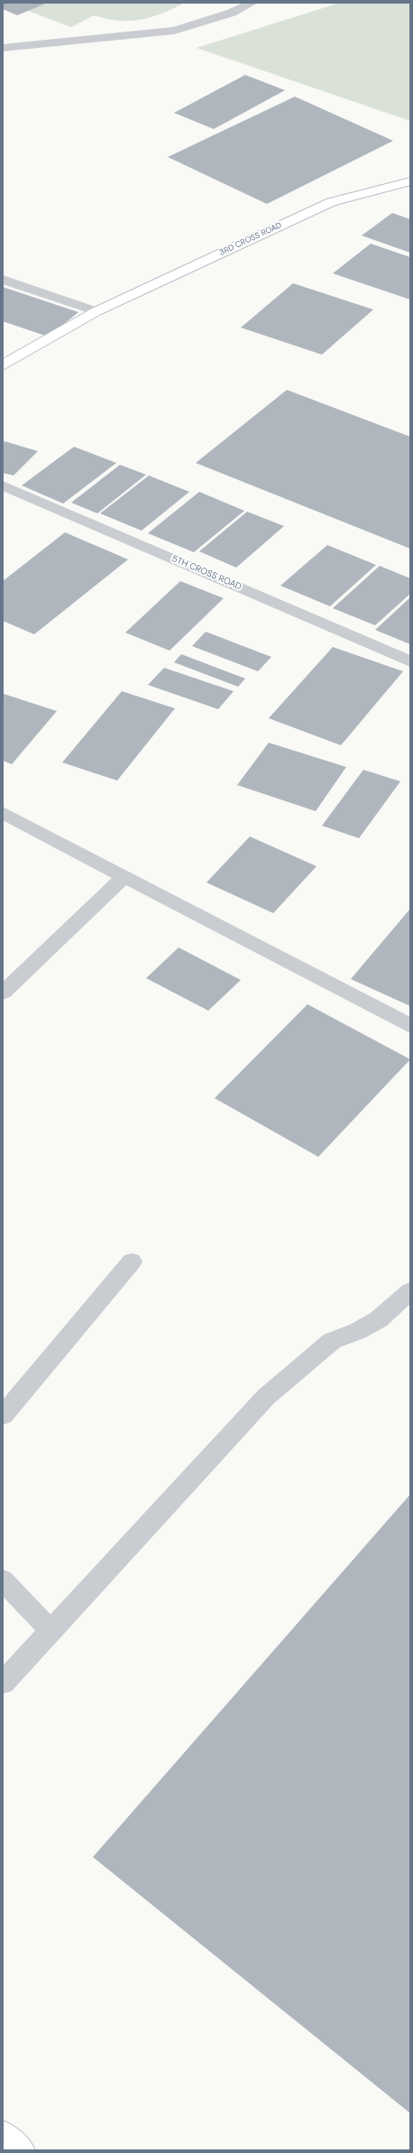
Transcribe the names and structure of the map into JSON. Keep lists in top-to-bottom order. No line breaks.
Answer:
{"streets":{"main road":["3RD CROSS ROAD"],"street":["5TH CROSS ROAD"]}}
